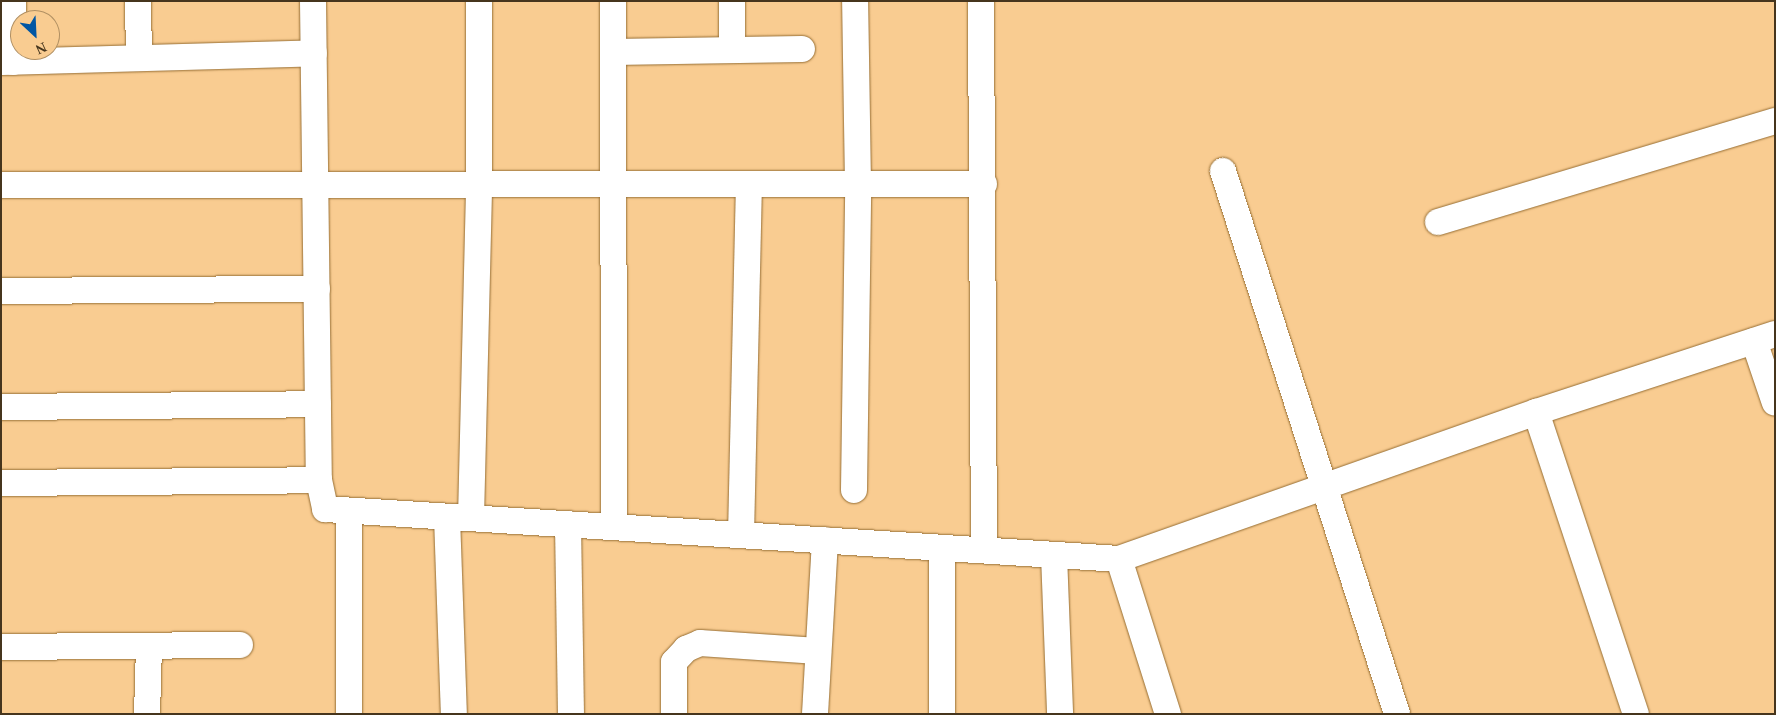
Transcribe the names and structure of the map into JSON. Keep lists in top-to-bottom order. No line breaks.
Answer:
{"north":"bottom right"}
